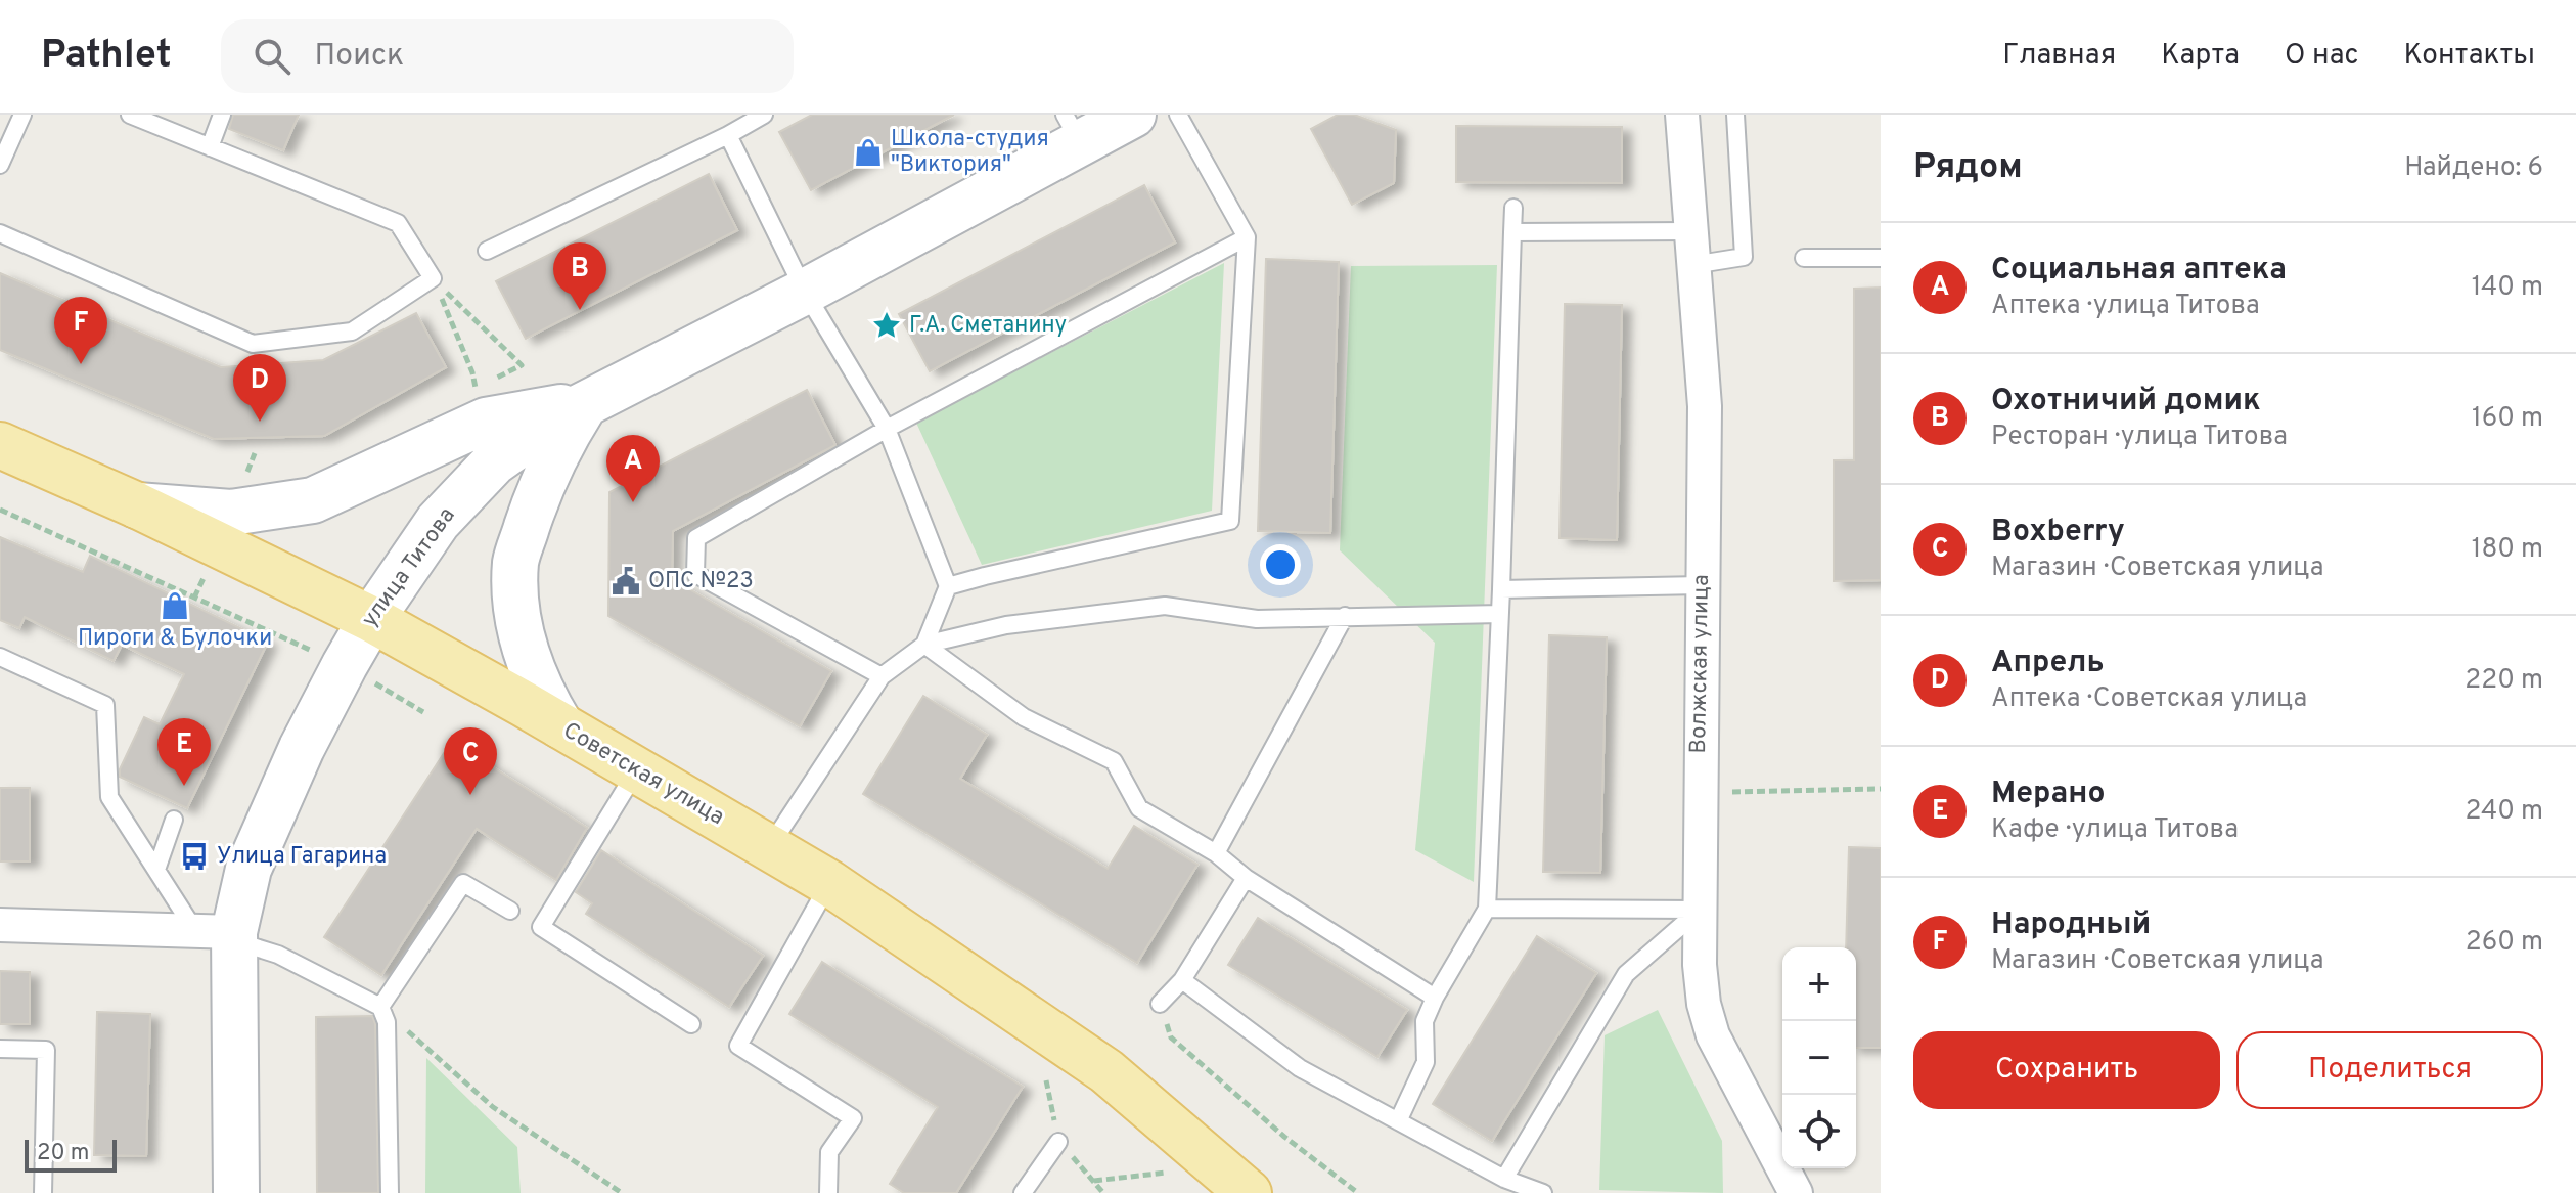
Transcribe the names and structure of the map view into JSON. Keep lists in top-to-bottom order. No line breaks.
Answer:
{"streets":{"main road":["улица Титова","Советская улица"],"street":["Волжская улица"]},"crossings":[["улица Титова","Советская улица"]],"places":{"shop":["Школа-студия \"Виктория\"","Пироги & Булочки"],"place":["Г.А. Сметанину"],"public building":["ОПС №23"],"bus stop":["Улица Гагарина"]},"scale_bar":"20 m","page":{"header":"Pathlet","search":"Поиск","nav":["Главная","Карта","О нас","Контакты"],"heading":["Рядом","Найдено: 6"],"list":[{"mark":"A","name":"Социальная аптека","note":"Аптека · улица Титова","value":"140 m"},{"mark":"B","name":"Охотничий домик","note":"Ресторан · улица Титова","value":"160 m"},{"mark":"C","name":"Boxberry","note":"Магазин · Советская улица","value":"180 m"},{"mark":"D","name":"Апрель","note":"Аптека · Советская улица","value":"220 m"},{"mark":"E","name":"Мерано","note":"Кафе · улица Титова","value":"240 m"},{"mark":"F","name":"Народный","note":"Магазин · Советская улица","value":"260 m"}],"pins":["B","F","D","A","E","C"],"map_buttons":["+","−"],"buttons":["Сохранить","Поделиться"],"scale":"20 m"}}
